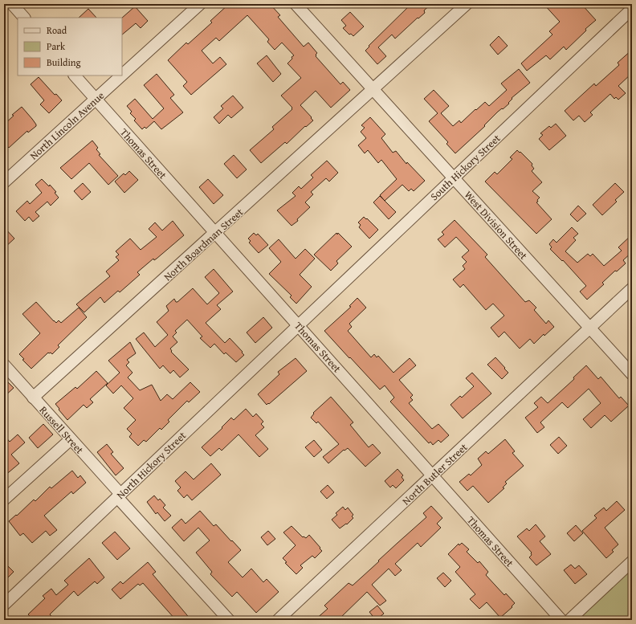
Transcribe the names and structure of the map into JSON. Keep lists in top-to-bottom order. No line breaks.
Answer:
{"streets":{"street":["North Lincoln Avenue","Thomas Street","South Hickory Street","West Division Street","North Boardman Street","Russell Street","North Hickory Street","North Butler Street"]},"crossings":[["North Lincoln Avenue","Thomas Street"],["Thomas Street","South Hickory Street"],["Thomas Street","North Boardman Street"],["Thomas Street","North Hickory Street"],["Thomas Street","North Butler Street"],["South Hickory Street","West Division Street"],["South Hickory Street","North Hickory Street"],["West Division Street","North Boardman Street"],["West Division Street","North Butler Street"],["North Boardman Street","Russell Street"],["Russell Street","North Hickory Street"]],"legend":["Road","Park","Building"]}
